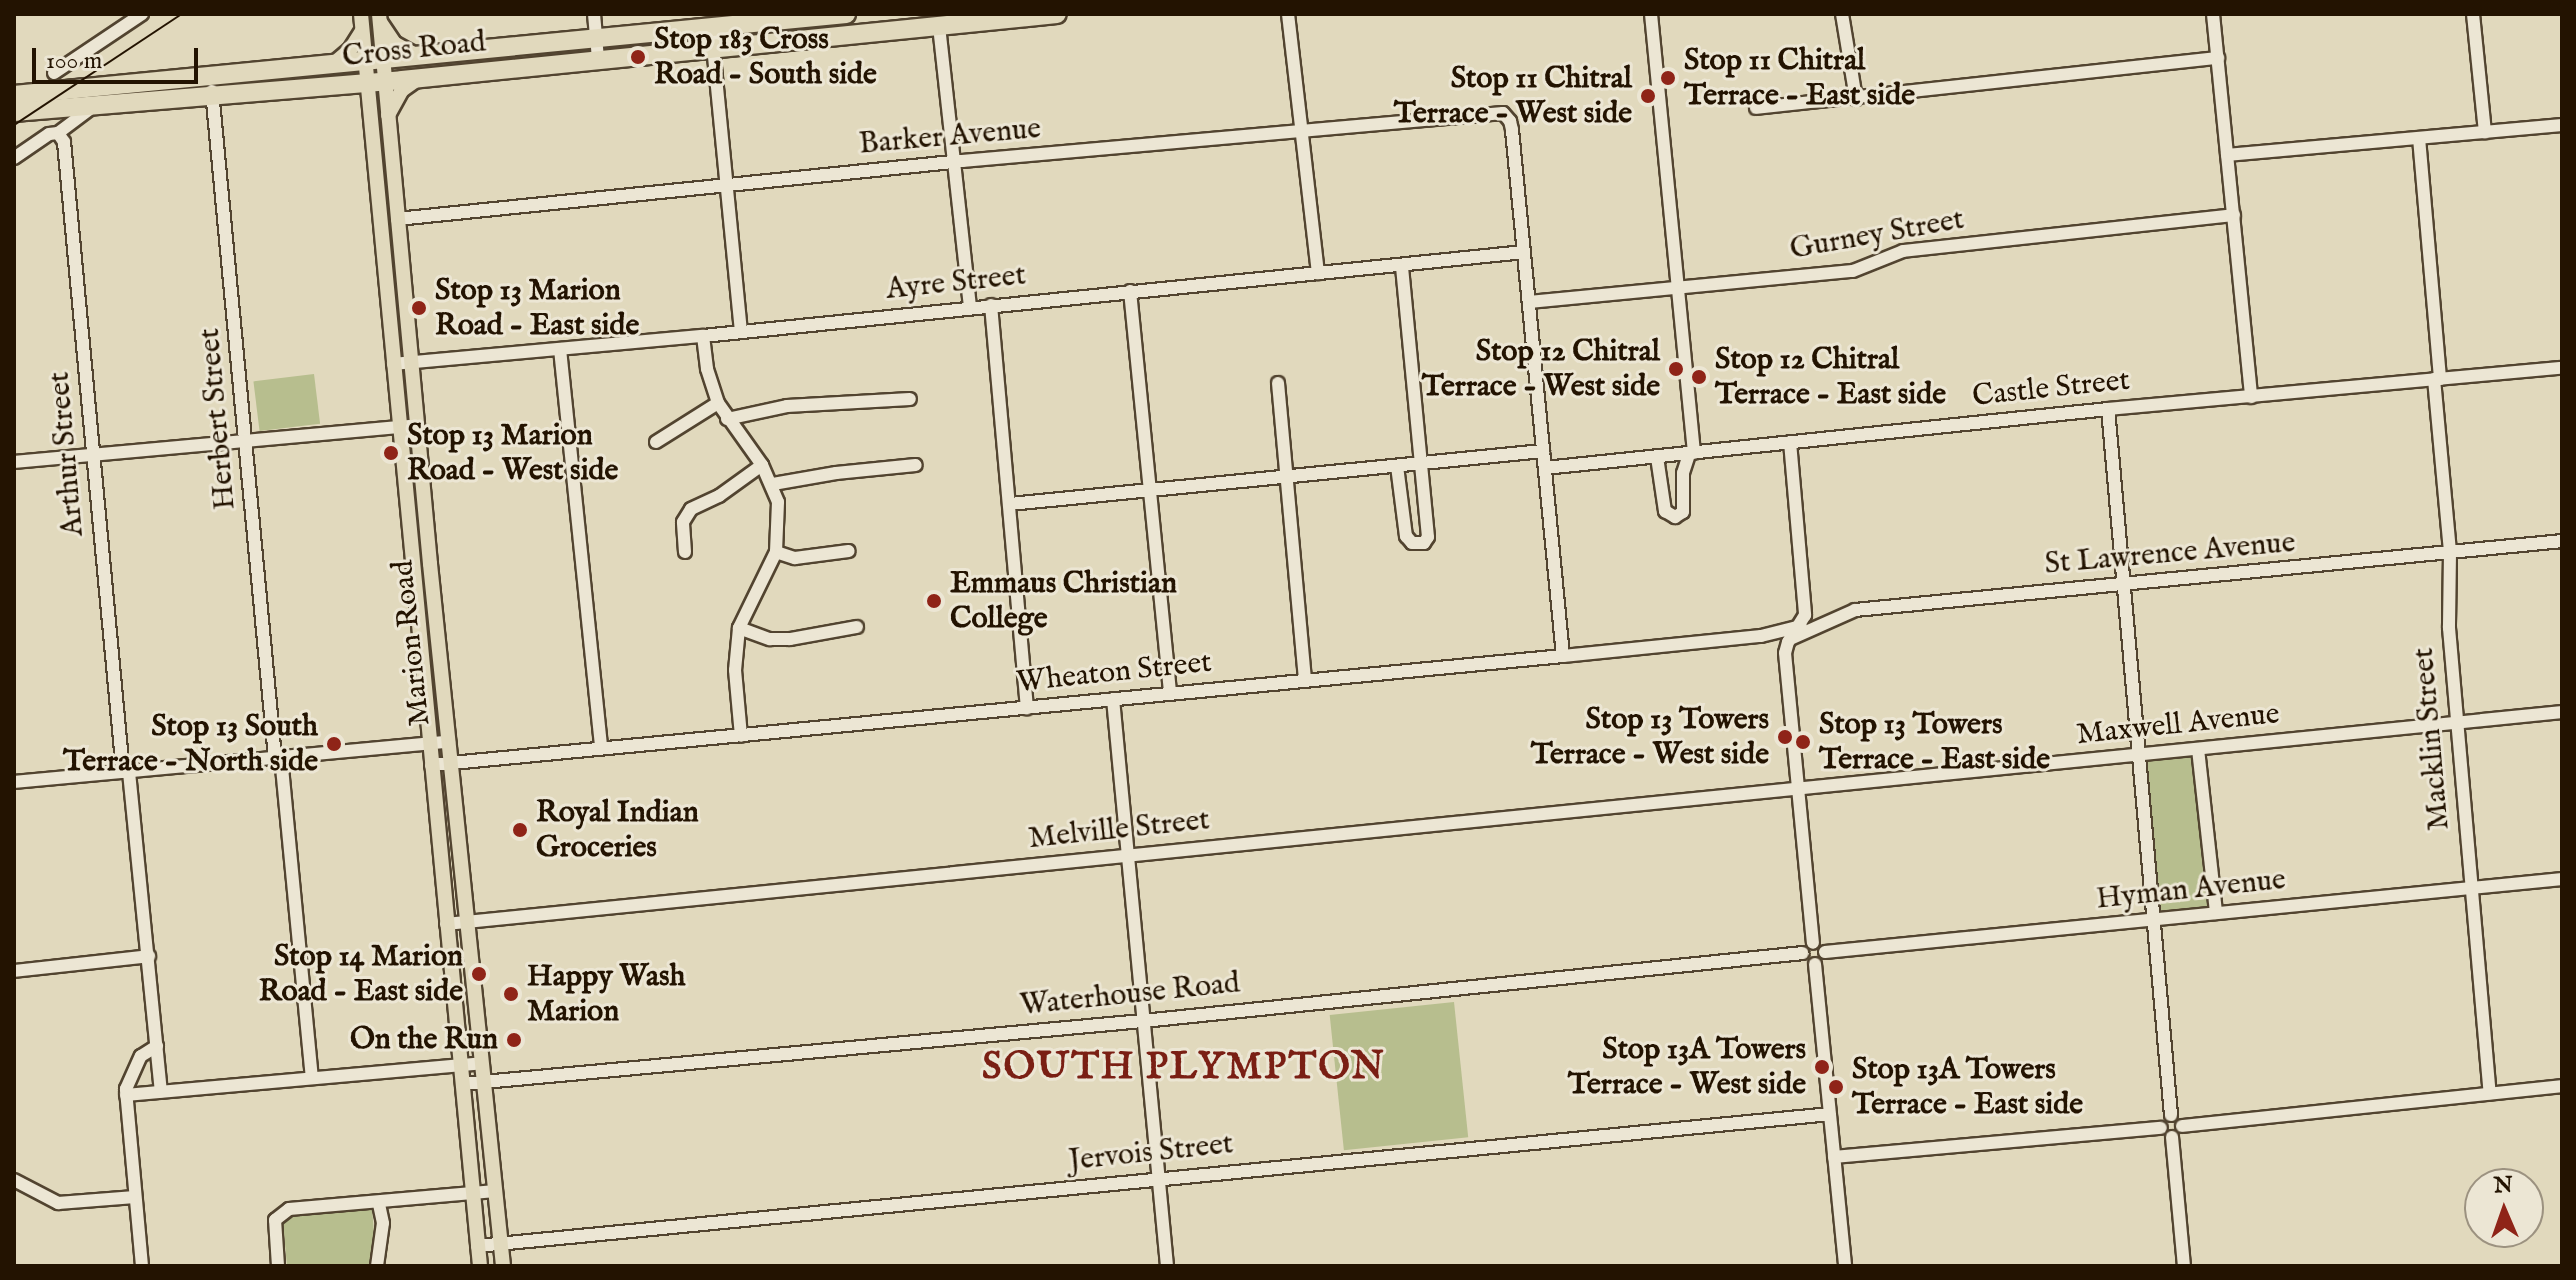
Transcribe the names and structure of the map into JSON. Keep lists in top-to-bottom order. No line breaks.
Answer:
{"streets":{"highway":["Cross Road"],"main road":["Marion Road"],"street":["Barker Avenue","Gurney Street","Ayre Street","Castle Street","Herbert Street","Arthur Street","St Lawrence Avenue","Wheaton Street","Maxwell Avenue","Macklin Street","Melville Street","Hyman Avenue","Waterhouse Road","Jervois Street"]},"crossings":[["Cross Road","Herbert Street"],["Cross Road","Marion Road"],["Barker Avenue","Ayre Street"],["Barker Avenue","Marion Road"],["Ayre Street","Marion Road"],["Castle Street","Macklin Street"],["St Lawrence Avenue","Macklin Street"],["Marion Road","Wheaton Street"],["Marion Road","Melville Street"],["Marion Road","Waterhouse Road"],["Marion Road","Jervois Street"],["Maxwell Avenue","Macklin Street"],["Maxwell Avenue","Melville Street"],["Macklin Street","Hyman Avenue"],["Hyman Avenue","Waterhouse Road"]],"districts":["SOUTH PLYMPTON"],"places":["Stop 183 Cross Road - South side","Stop 11 Chitral Terrace - East side","Stop 11 Chitral Terrace - West side","Stop 13 Marion Road - East side","Stop 12 Chitral Terrace - West side","Stop 12 Chitral Terrace - East side","Stop 13 Marion Road - West side","Emmaus Christian College","Stop 13 Towers Terrace - West side","Stop 13 Towers Terrace - East side","Stop 13 South Terrace - North side","Royal Indian Groceries","Stop 14 Marion Road - East side","Happy Wash Marion","On the Run","Stop 13A Towers Terrace - West side","Stop 13A Towers Terrace - East side"],"scale_bar":"100 m","north":"top"}
